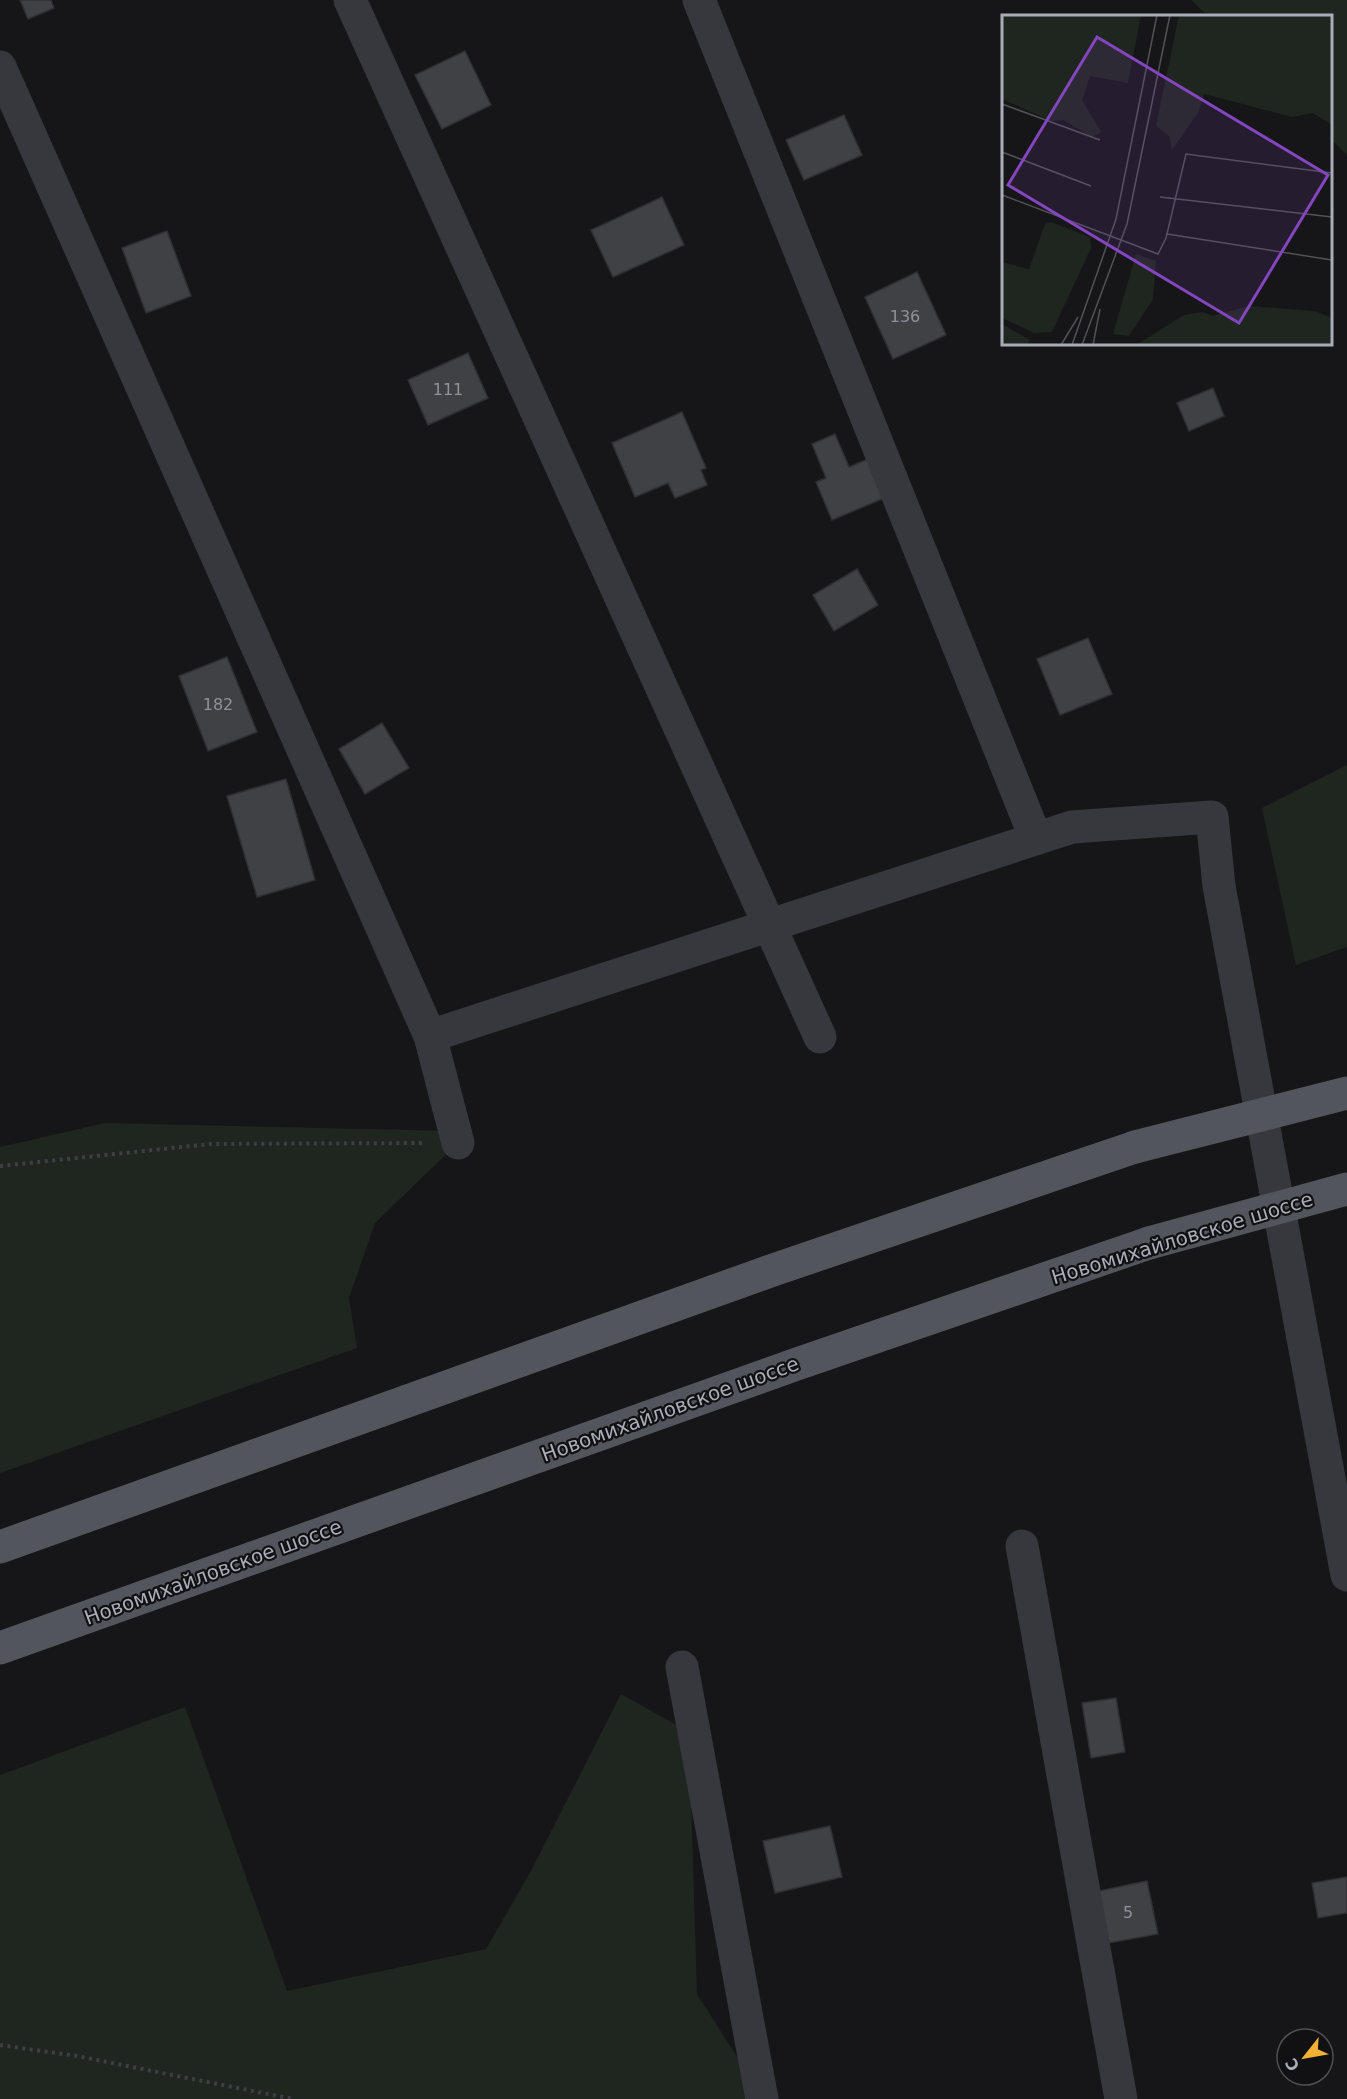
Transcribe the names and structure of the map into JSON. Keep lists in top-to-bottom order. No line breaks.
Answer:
{"streets":{"main road":["Новомихайловское шоссе"]},"house_numbers":["136","111","182","5"],"north":"bottom left"}
